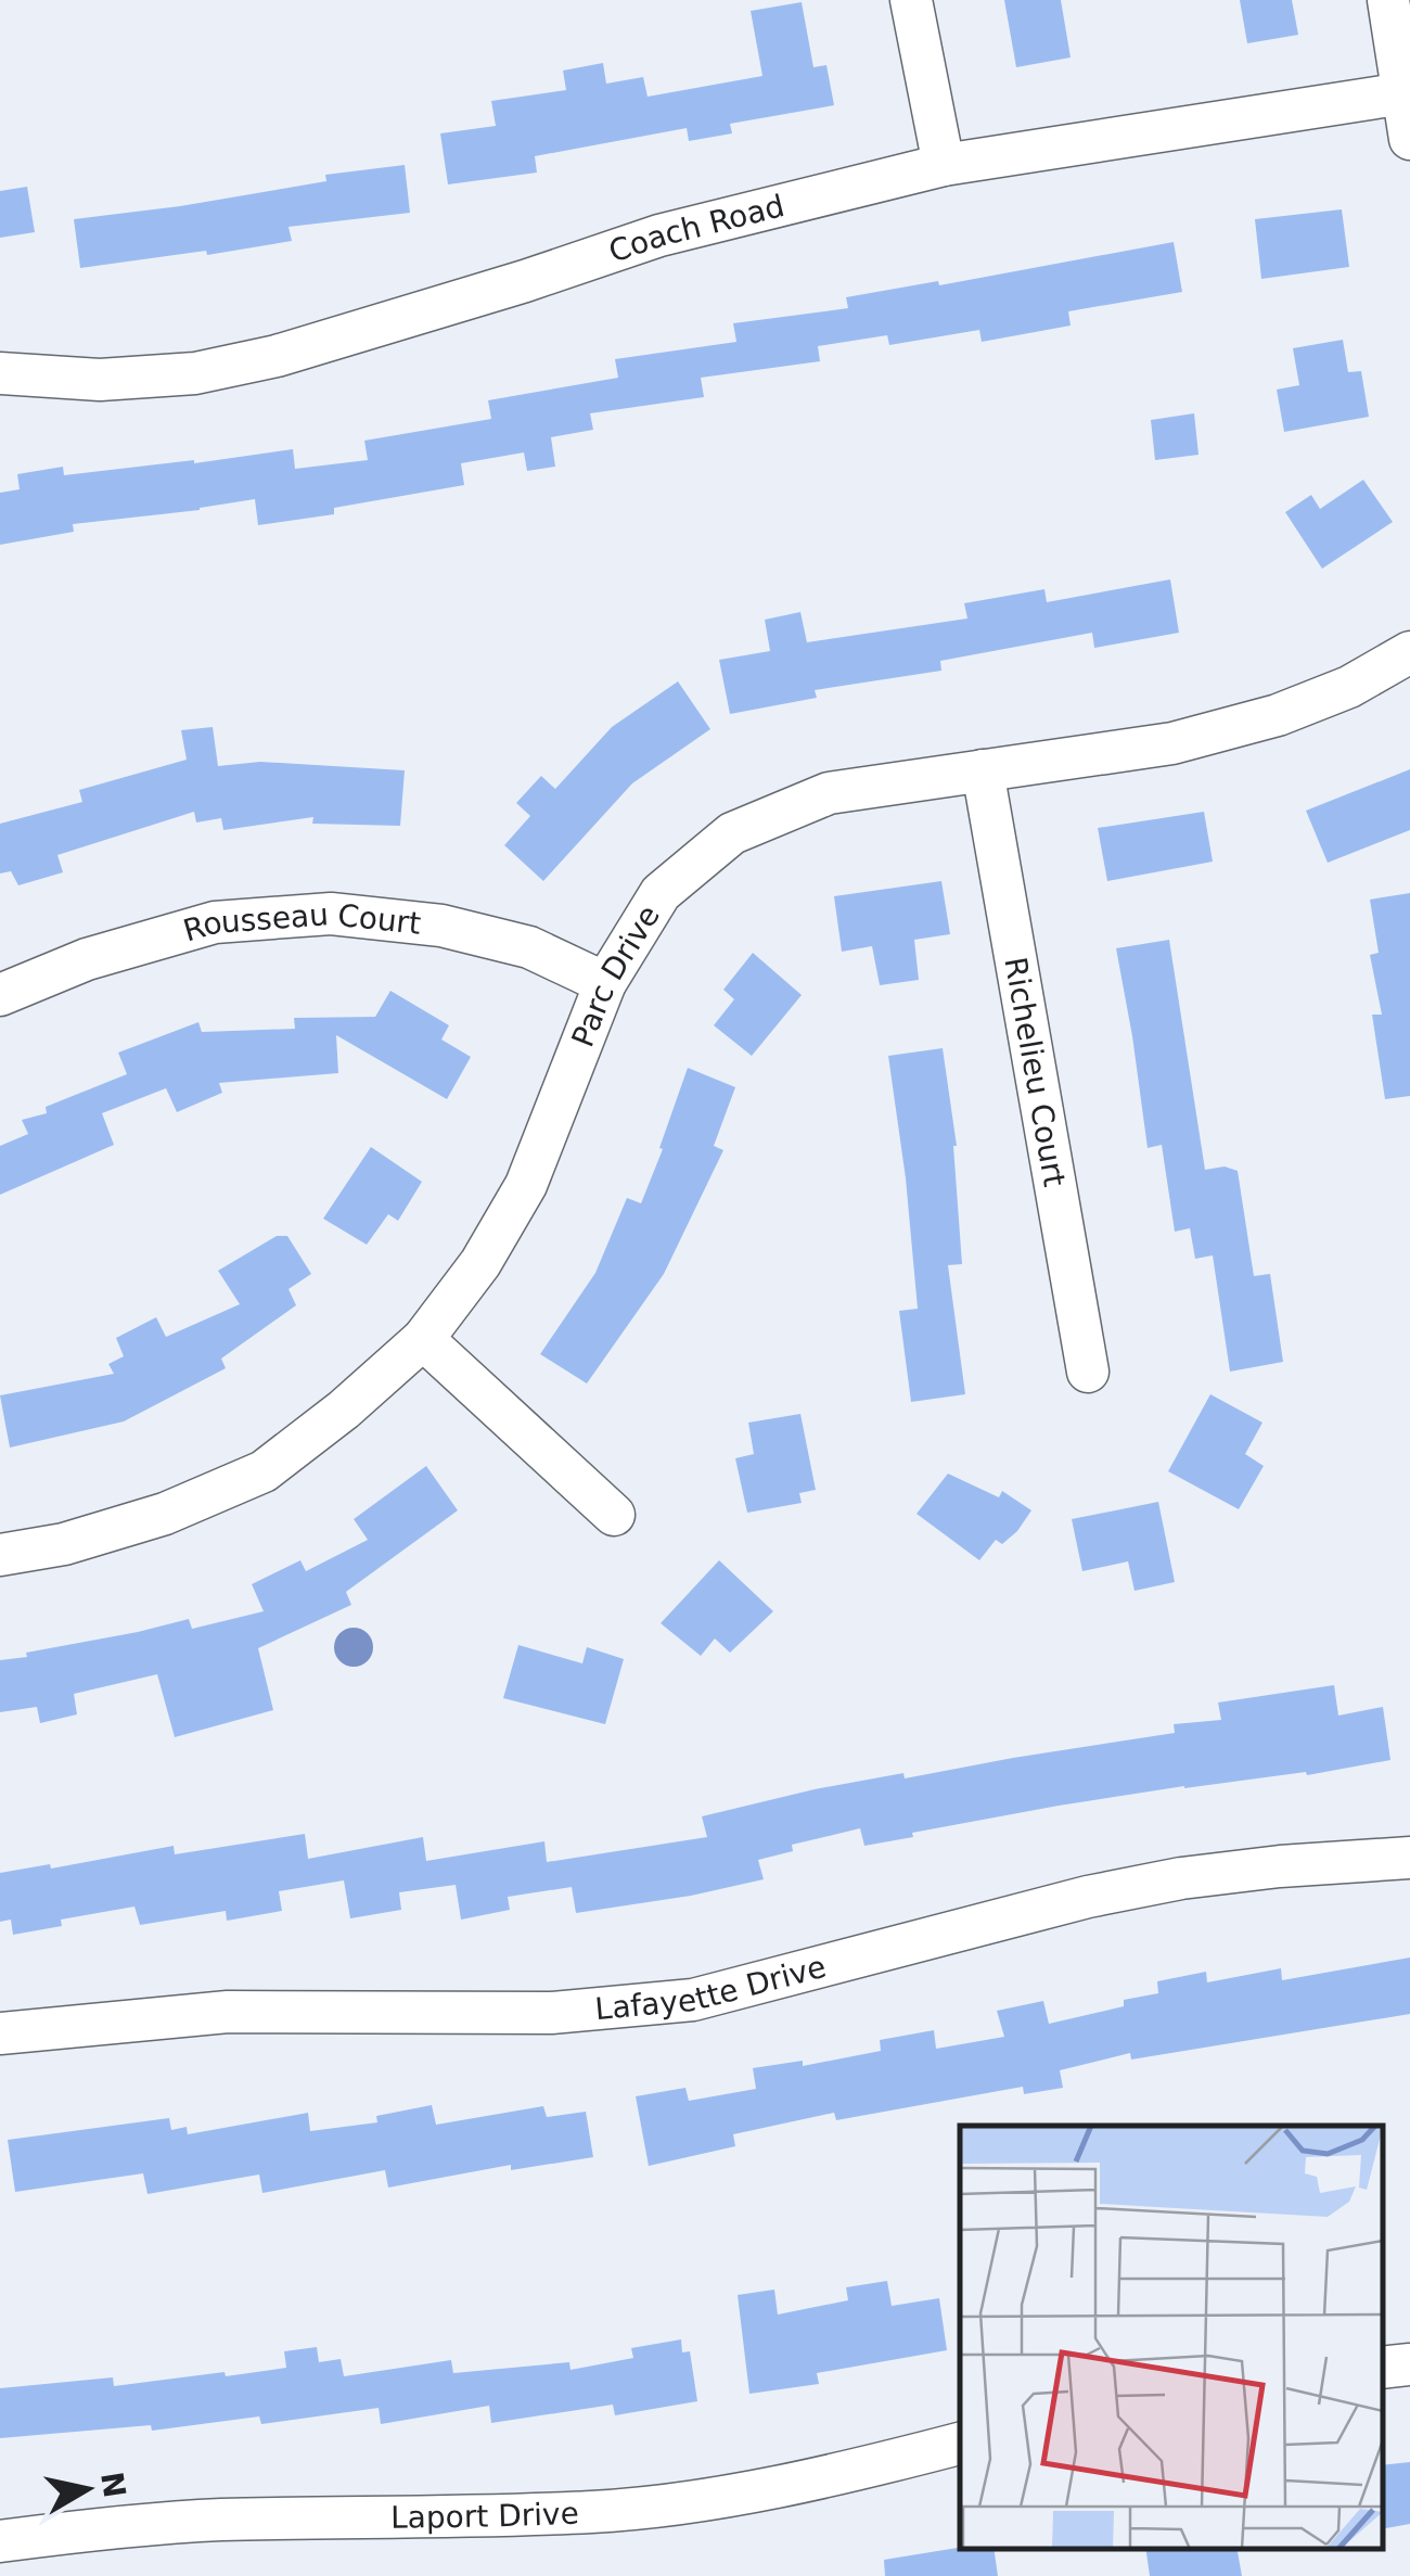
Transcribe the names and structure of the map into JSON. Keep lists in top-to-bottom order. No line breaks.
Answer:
{"streets":{"street":["Coach Road","Rousseau Court","Parc Drive","Richelieu Court","Lafayette Drive","Laport Drive"]},"crossings":[["Rousseau Court","Parc Drive"],["Parc Drive","Richelieu Court"]],"north":"right"}
